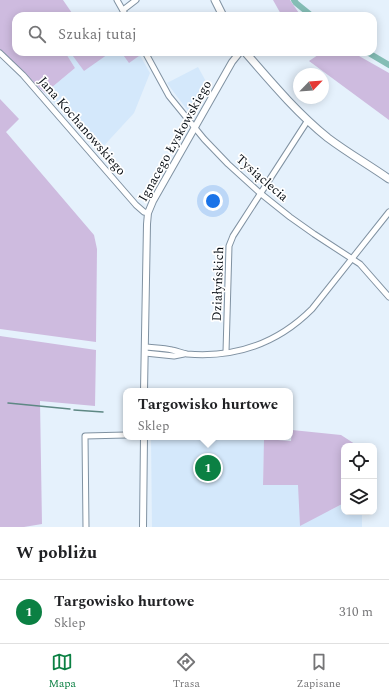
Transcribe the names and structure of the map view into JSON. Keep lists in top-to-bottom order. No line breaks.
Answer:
{"streets":{"street":["Jana Kochanowskiego","Ignacego Łyskowskiego","Tysiąclecia","Działyńskich"]},"crossings":[["Jana Kochanowskiego","Ignacego Łyskowskiego"],["Ignacego Łyskowskiego","Tysiąclecia"],["Tysiąclecia","Działyńskich"]],"north":"top right","page":{"search":"Szukaj tutaj","popup":["Targowisko hurtowe","Sklep"],"pins":"1","heading":"W pobliżu","list":[{"mark":"1","name":"Targowisko hurtowe","note":"Sklep","value":"310 m"}],"nav":["Mapa","Trasa","Zapisane"]}}
